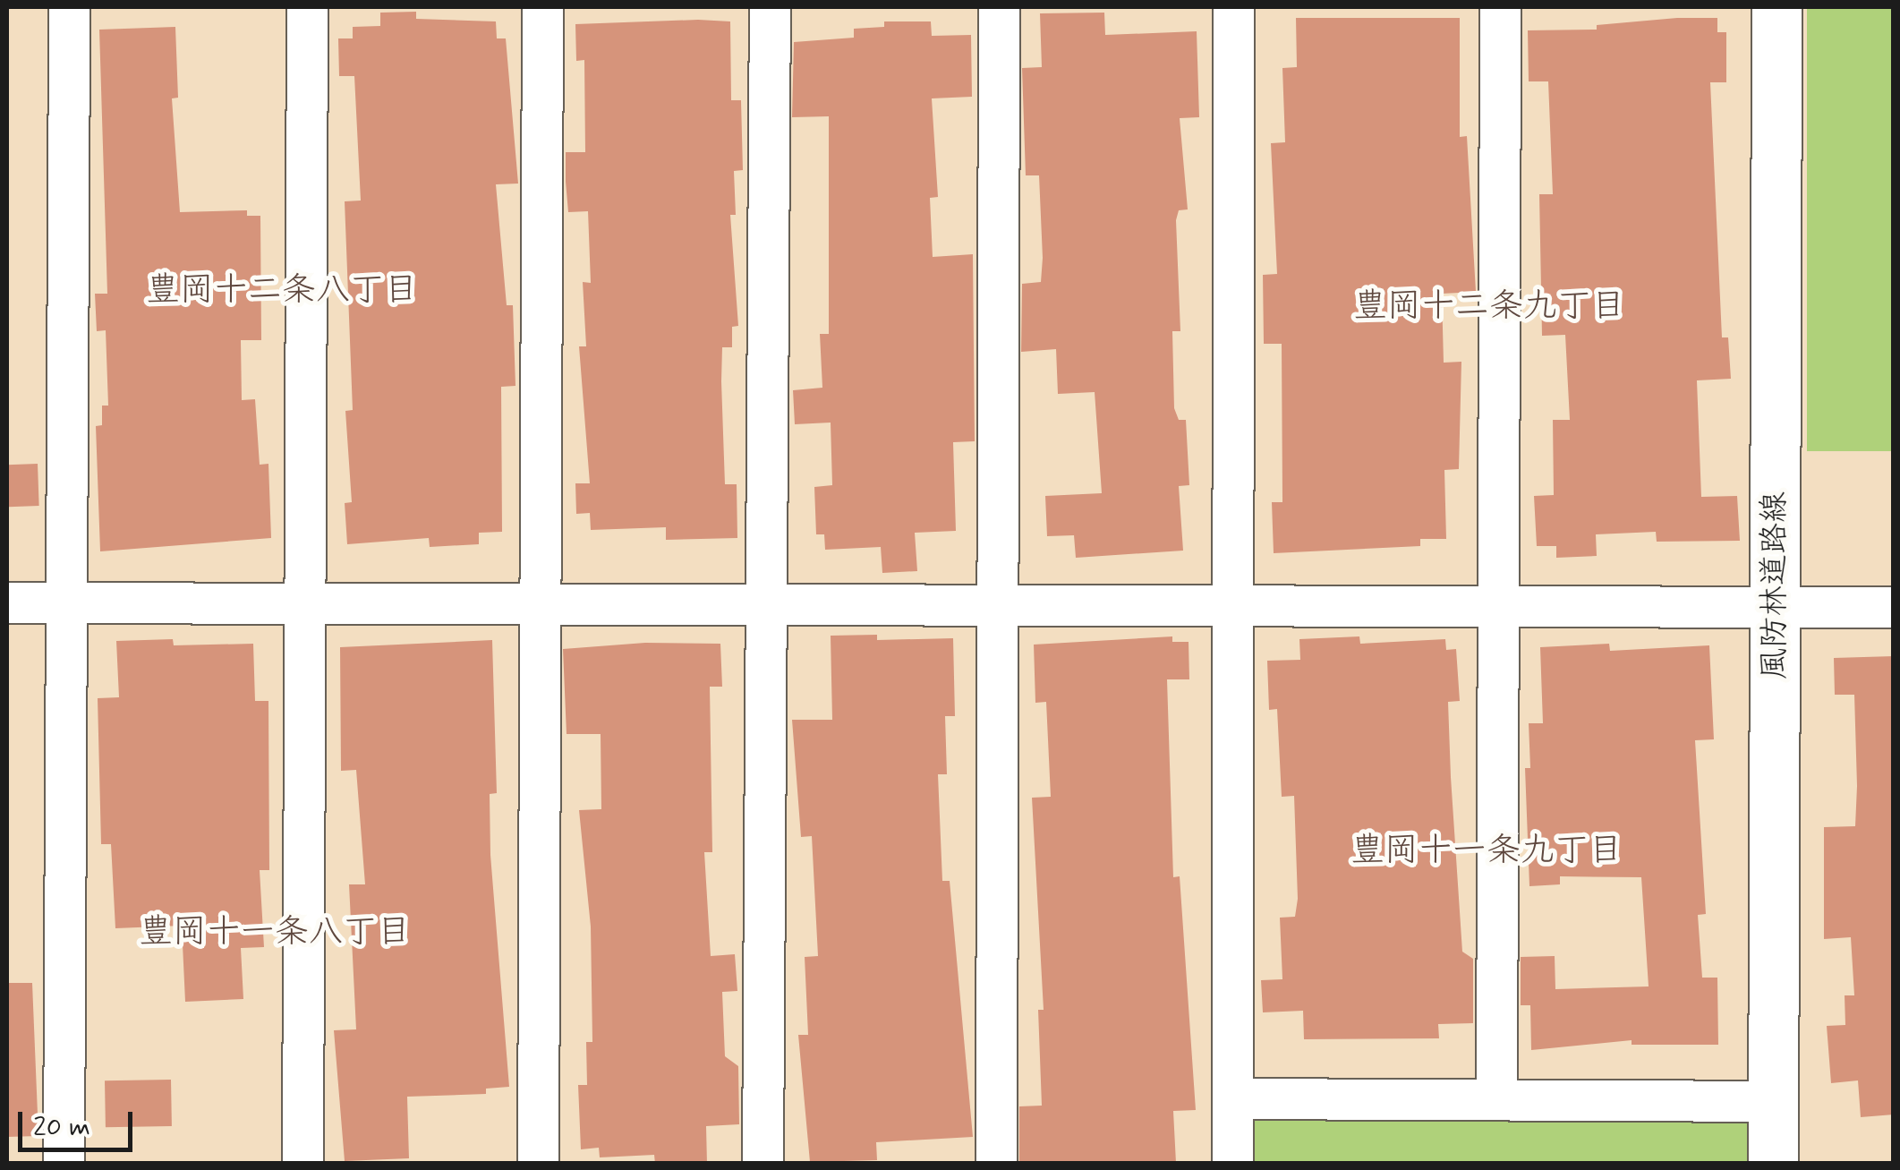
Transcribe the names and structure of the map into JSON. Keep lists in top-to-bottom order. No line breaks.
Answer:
{"streets":{"street":["風防林道路線"]},"districts":["豊岡十二条八丁目","豊岡十二条九丁目","豊岡十一条九丁目","豊岡十一条八丁目"],"scale_bar":"20 m"}
